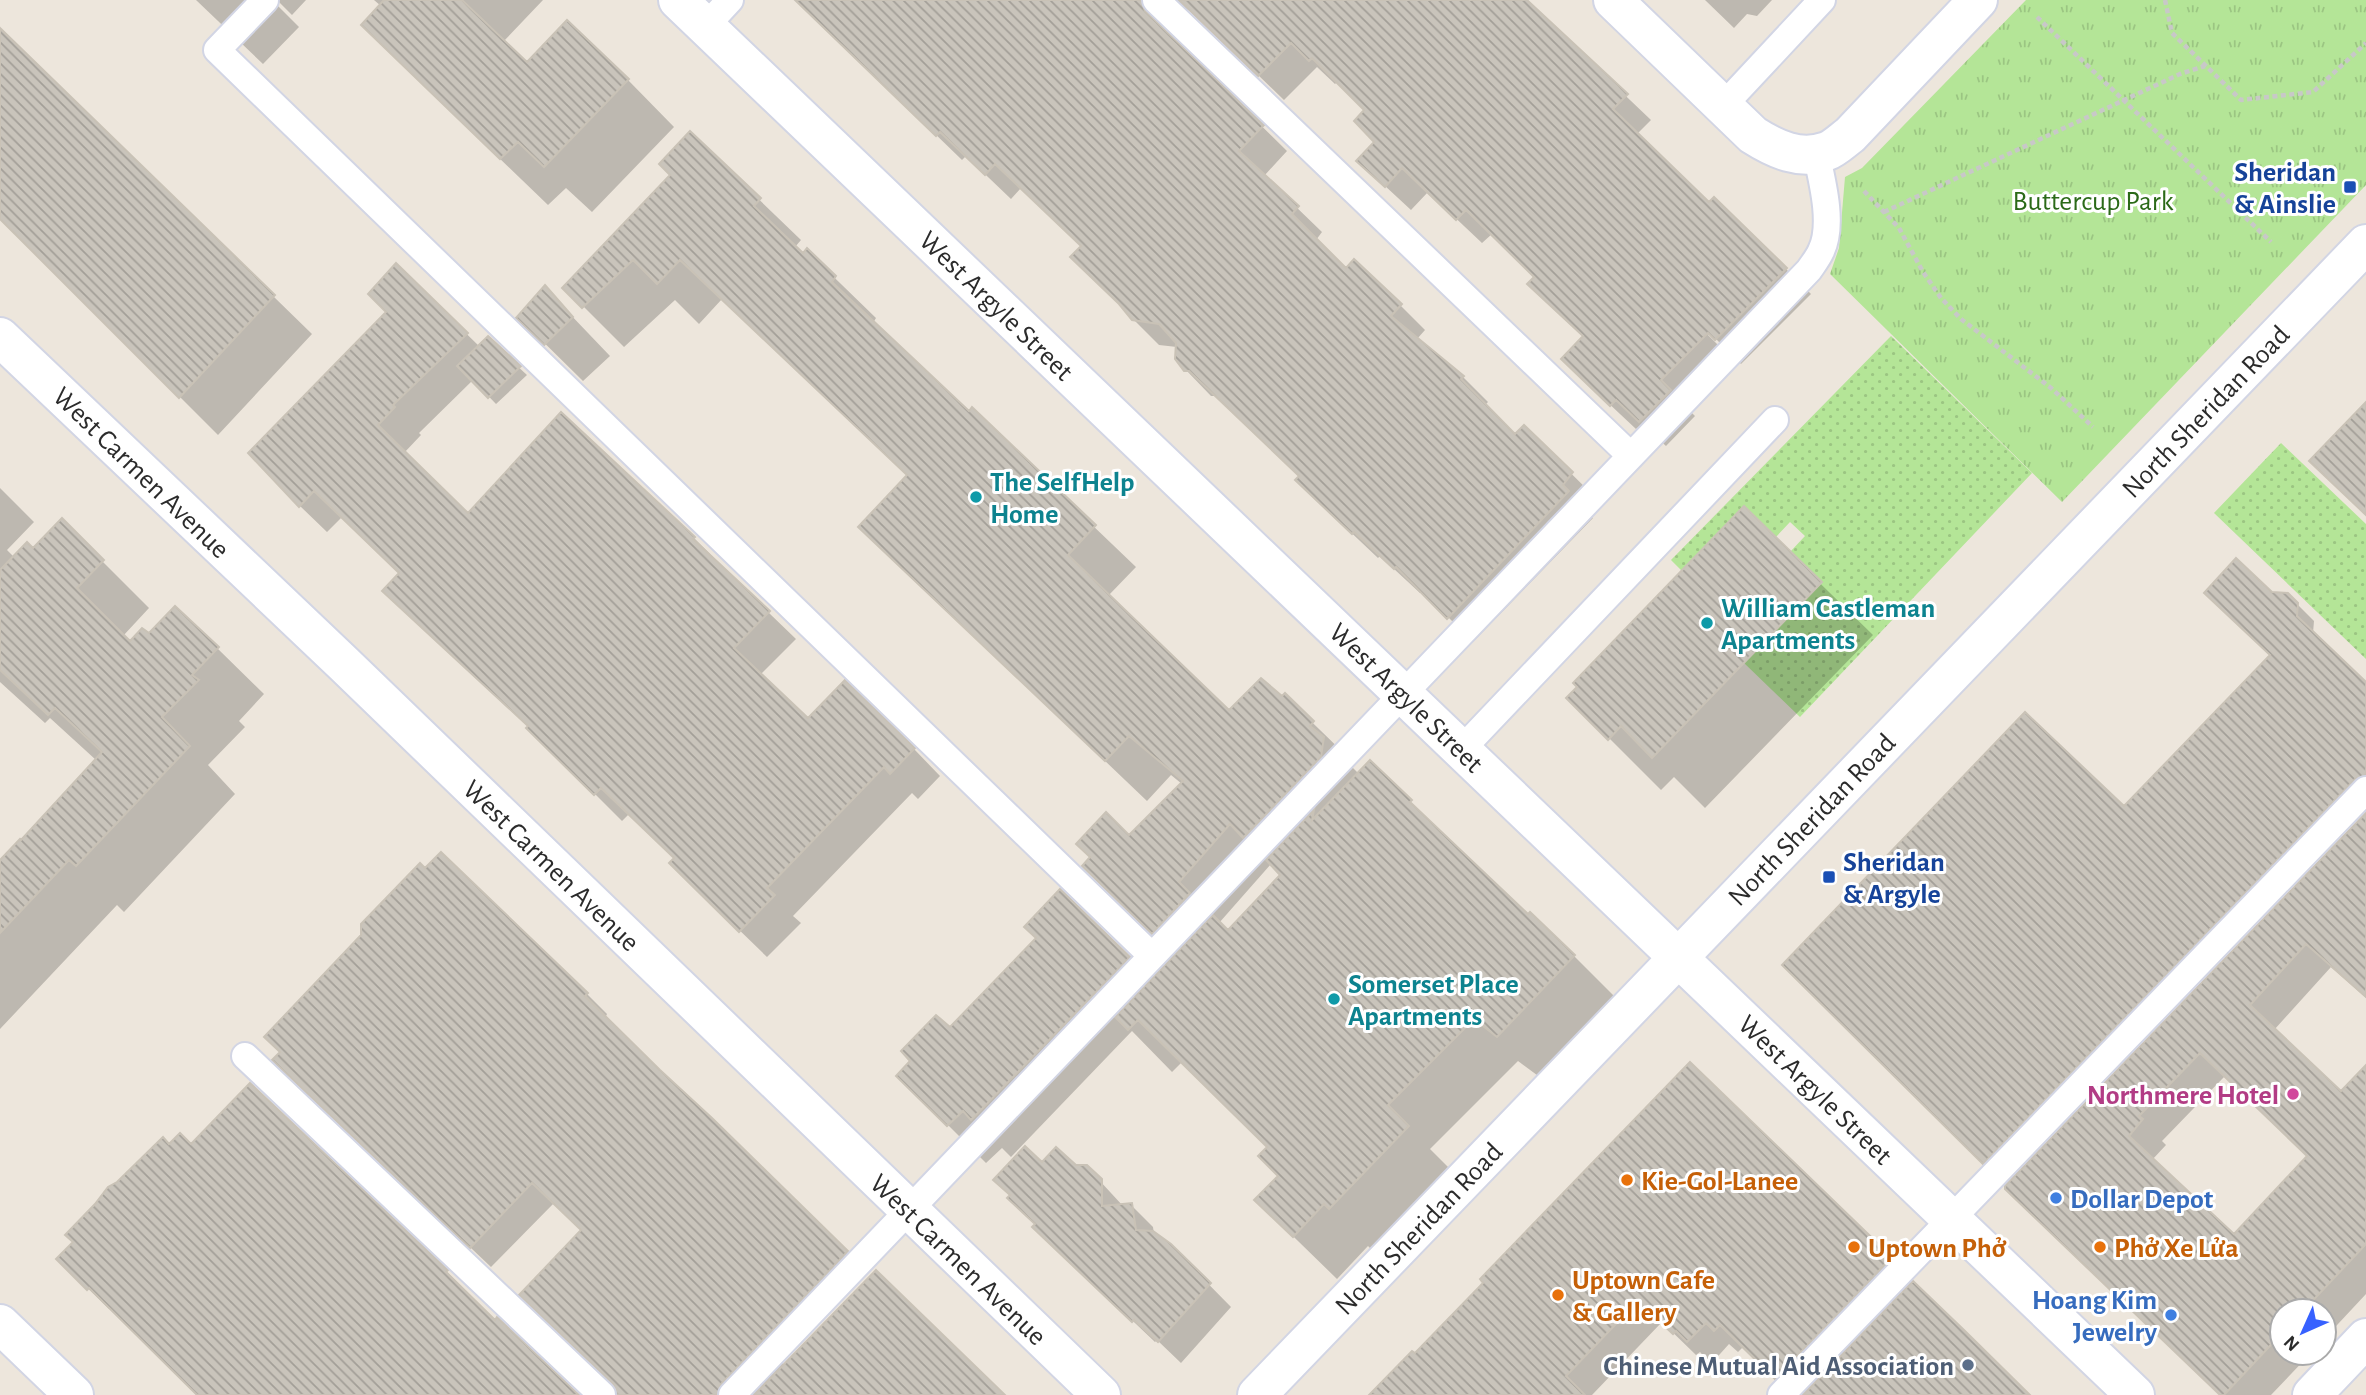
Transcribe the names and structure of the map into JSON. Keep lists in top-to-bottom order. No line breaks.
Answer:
{"streets":{"street":["West Argyle Street","North Sheridan Road","West Carmen Avenue"]},"crossings":[["West Argyle Street","North Sheridan Road"]],"parks":["Buttercup Park"],"places":{"transit":["Sheridan & Ainslie","Sheridan & Argyle"],"other":["The SelfHelp Home","William Castleman Apartments","Somerset Place Apartments","Northmere Hotel","Kie-Gol-Lanee","Dollar Depot","Uptown Phở","Phở Xe Lửa","Uptown Cafe & Gallery","Hoang Kim Jewelry","Chinese Mutual Aid Association"]},"north":"bottom left"}
